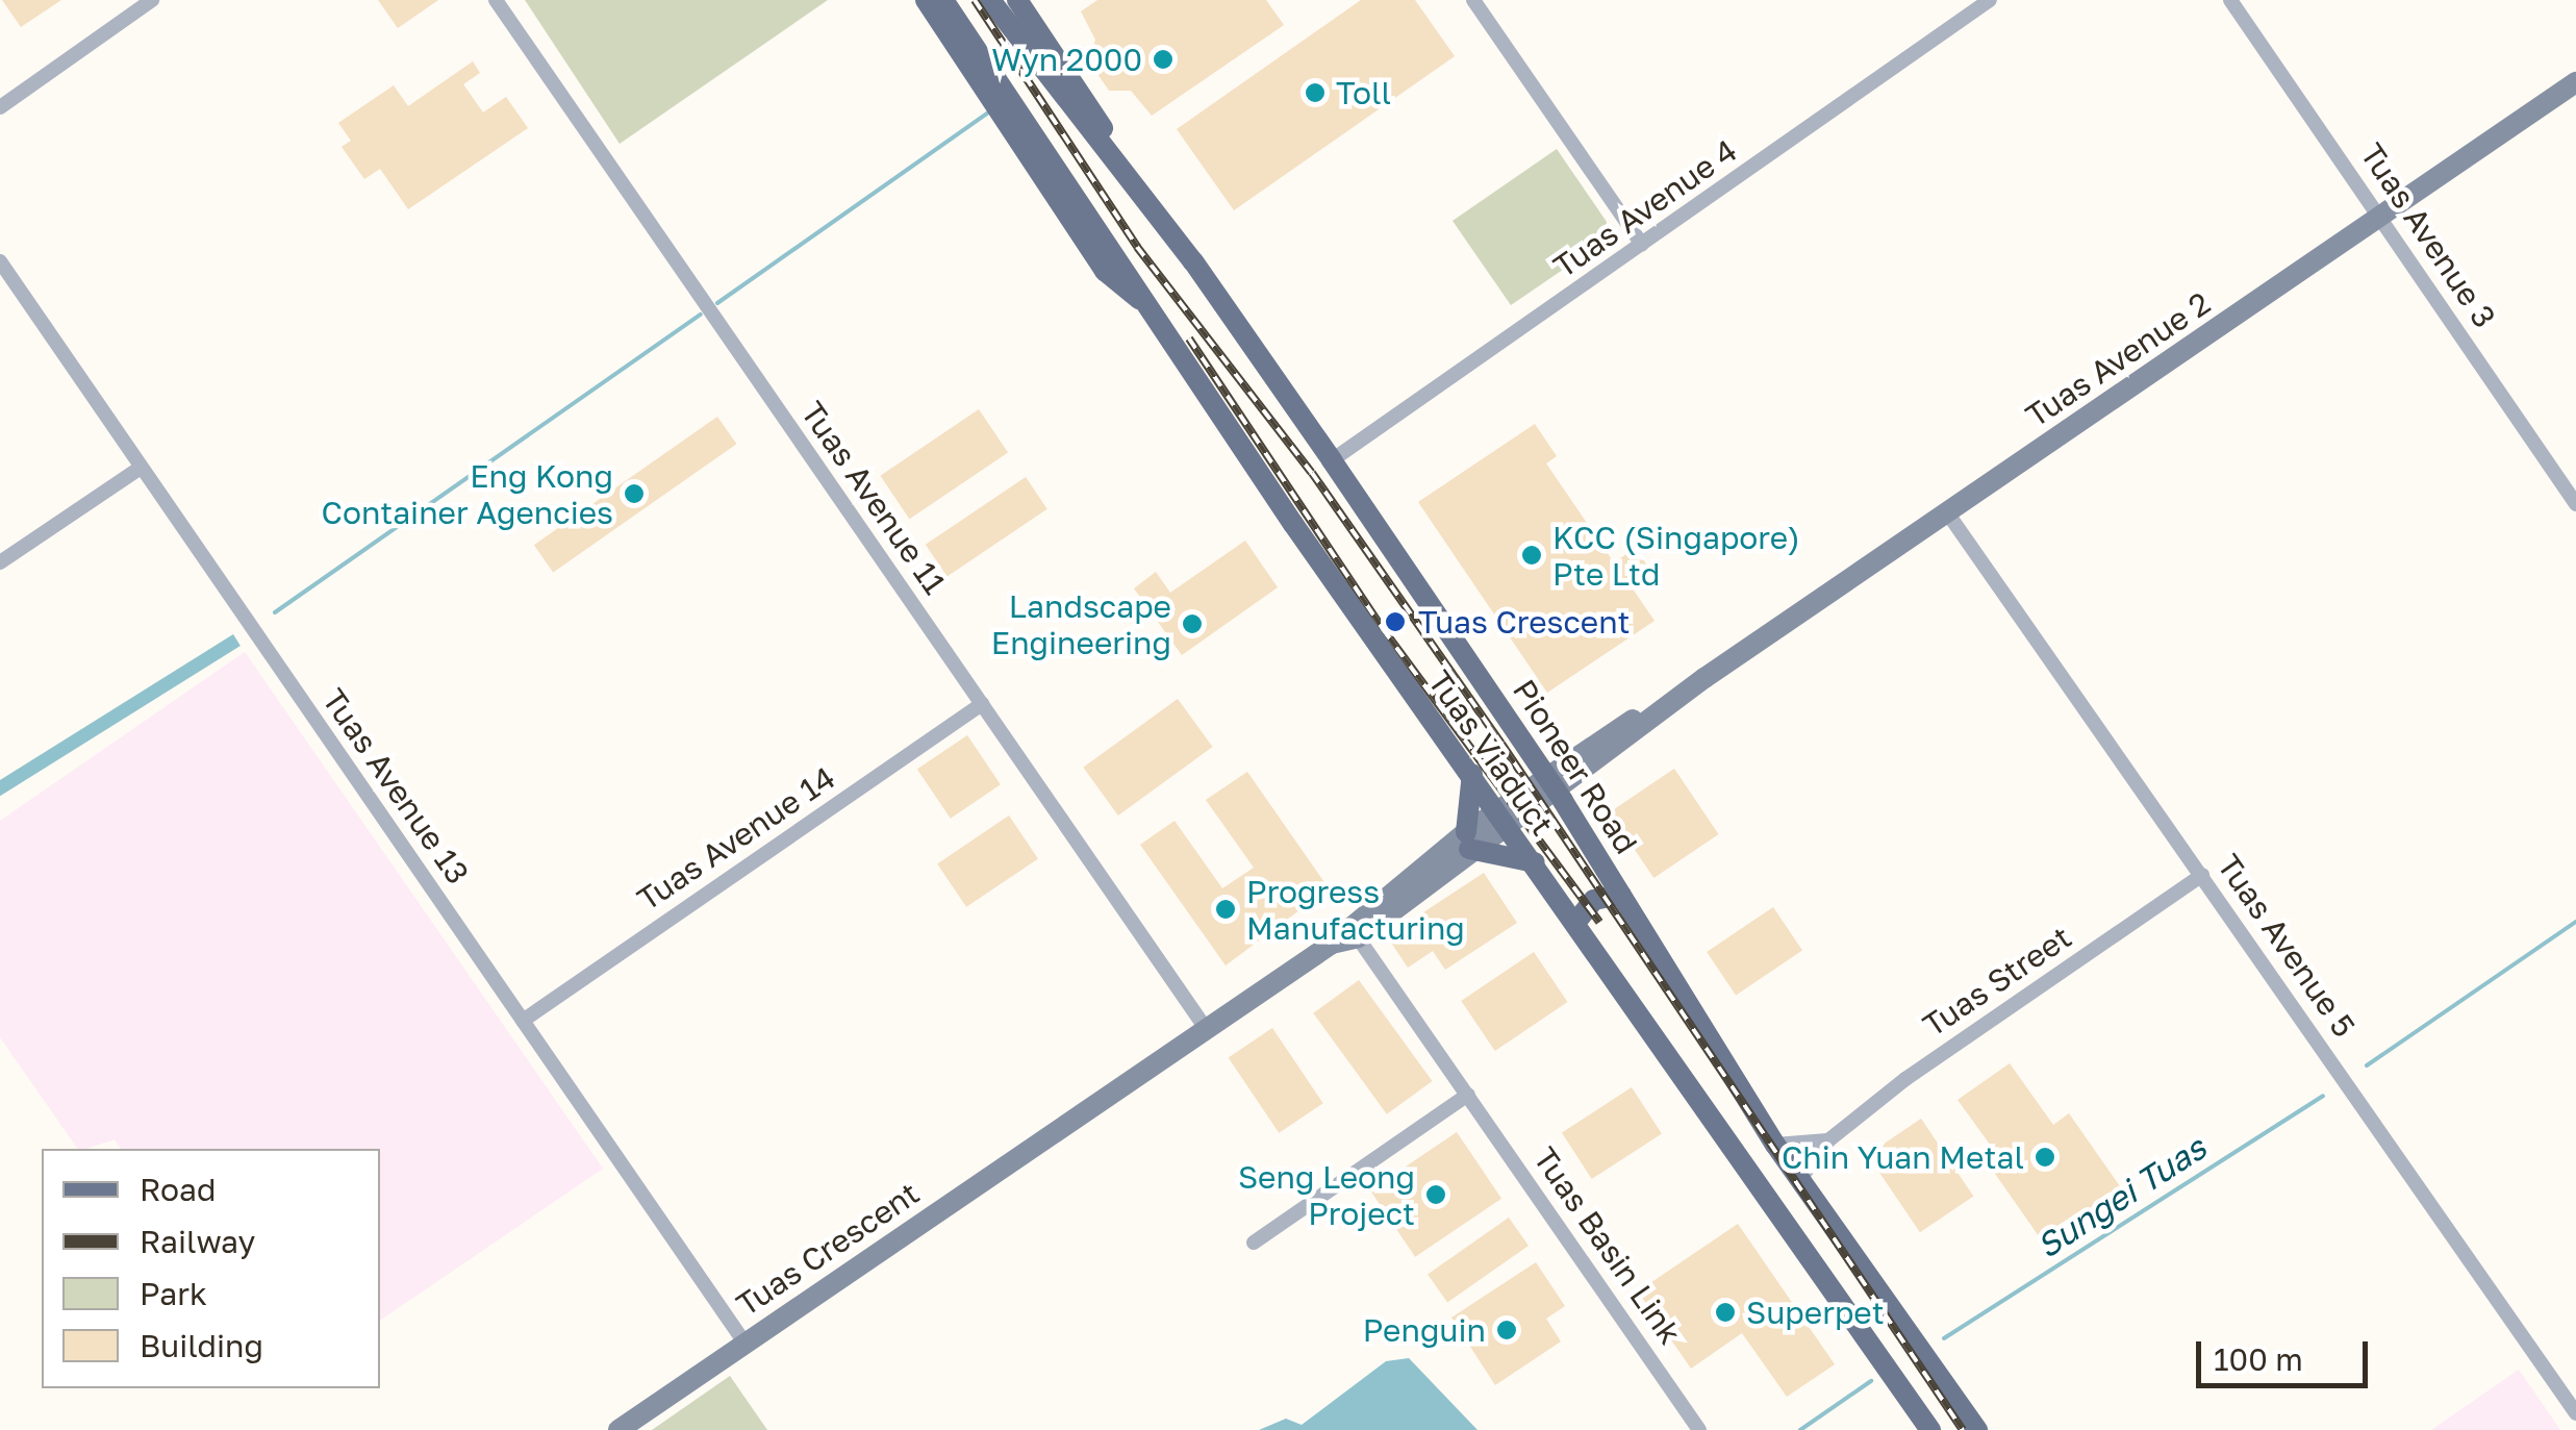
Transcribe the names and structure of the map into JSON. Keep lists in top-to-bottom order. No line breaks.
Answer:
{"streets":{"main road":["Tuas Viaduct","Pioneer Road"],"street":["Tuas Avenue 4","Tuas Avenue 3","Tuas Avenue 2","Tuas Avenue 11","Tuas Avenue 13","Tuas Avenue 14","Tuas Avenue 5","Tuas Street","Tuas Basin Link","Tuas Crescent"]},"crossings":[["Tuas Avenue 4","Pioneer Road"],["Tuas Avenue 3","Tuas Avenue 2"],["Tuas Avenue 2","Pioneer Road"],["Tuas Avenue 2","Tuas Avenue 5"],["Tuas Avenue 2","Tuas Crescent"],["Tuas Avenue 11","Tuas Avenue 14"],["Tuas Avenue 11","Tuas Crescent"],["Pioneer Road","Tuas Street"],["Pioneer Road","Tuas Crescent"],["Tuas Avenue 13","Tuas Avenue 14"],["Tuas Avenue 13","Tuas Crescent"],["Tuas Avenue 5","Tuas Street"],["Tuas Basin Link","Tuas Crescent"]],"water":["Sungei Tuas"],"places":["Wyn 2000","Toll","Eng Kong Container Agencies","KCC (Singapore) Pte Ltd","Tuas Crescent","Landscape Engineering","Progress Manufacturing","Chin Yuan Metal","Seng Leong Project","Superpet","Penguin"],"legend":["Road","Railway","Park","Building"],"scale_bar":"100 m"}
